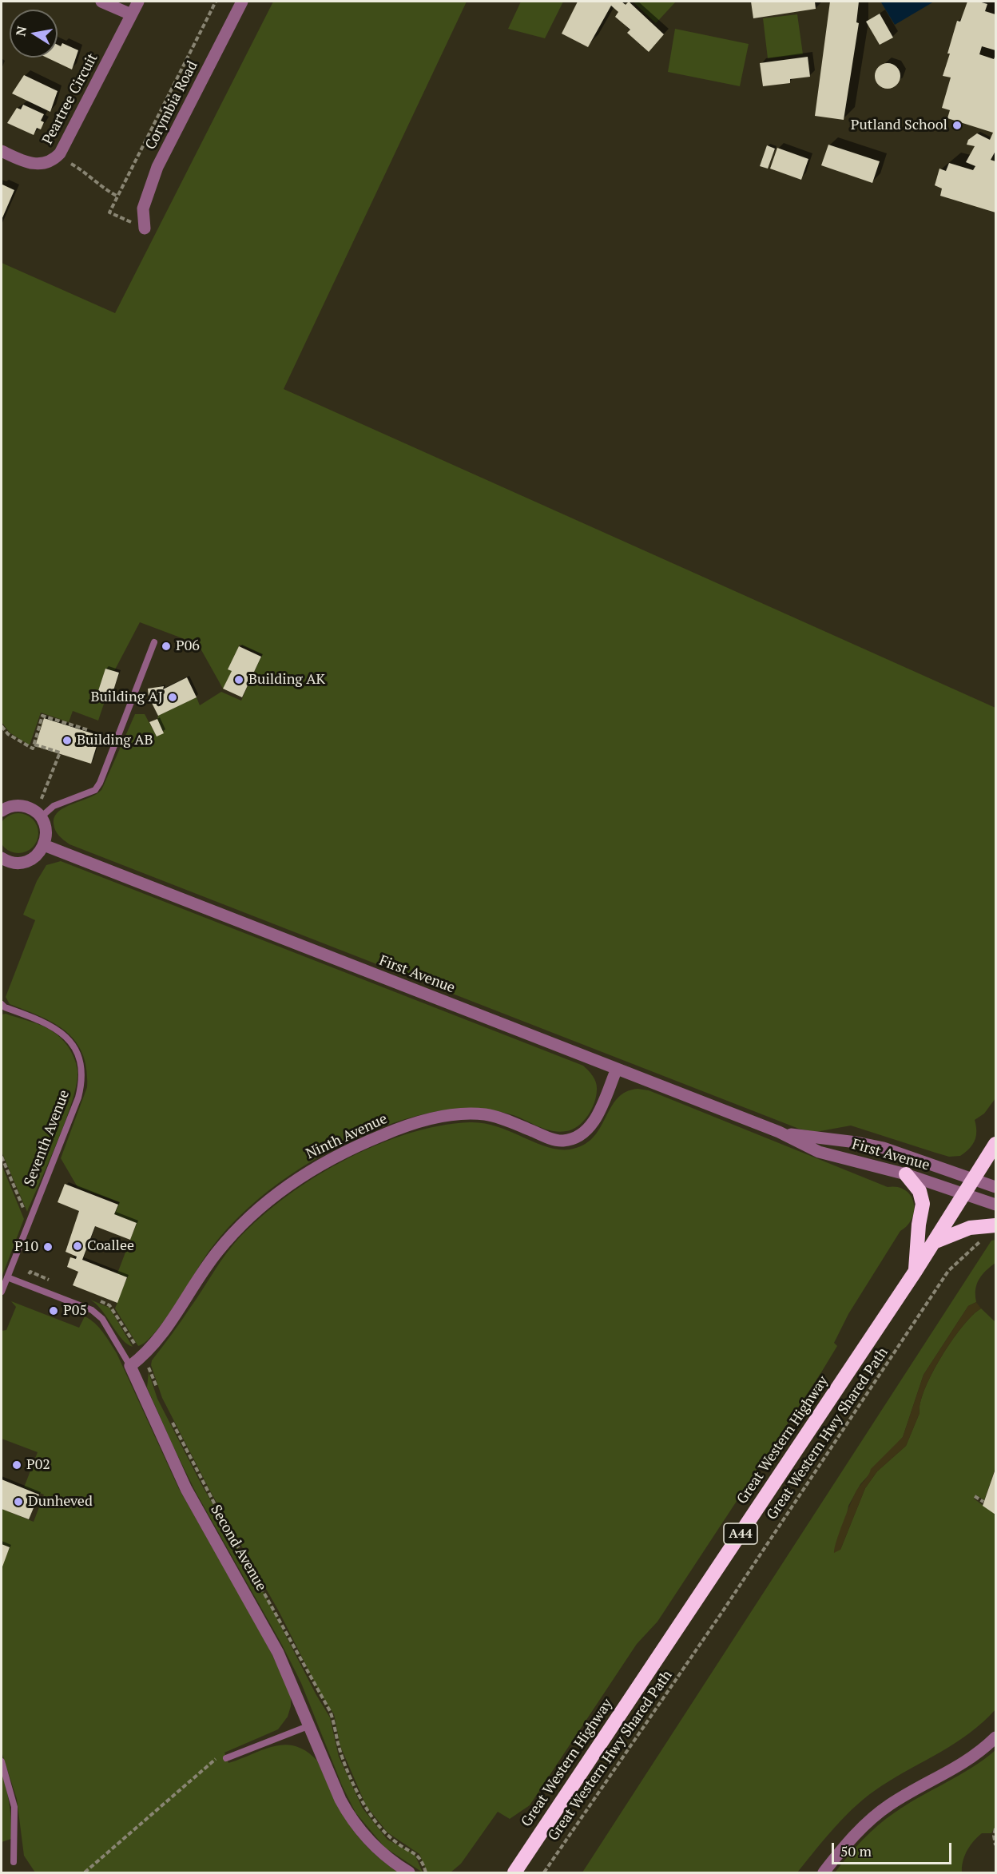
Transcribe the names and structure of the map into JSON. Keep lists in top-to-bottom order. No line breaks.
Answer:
{"streets":{"highway":["Great Western Highway","A44"],"street":["Peartree Circuit","Corymbia Road","First Avenue","Ninth Avenue","Second Avenue"],"lane":["Seventh Avenue"],"path":["Great Western Hwy Shared Path"]},"crossings":[["First Avenue","Ninth Avenue"],["First Avenue","Great Western Highway"],["Ninth Avenue","Second Avenue"],["Seventh Avenue","Second Avenue"]],"places":["Putland School","P06","Building AK","Building AJ","Building AB","Coallee","P10","P05","P02","Dunheved"],"scale_bar":"50 m","north":"left"}
